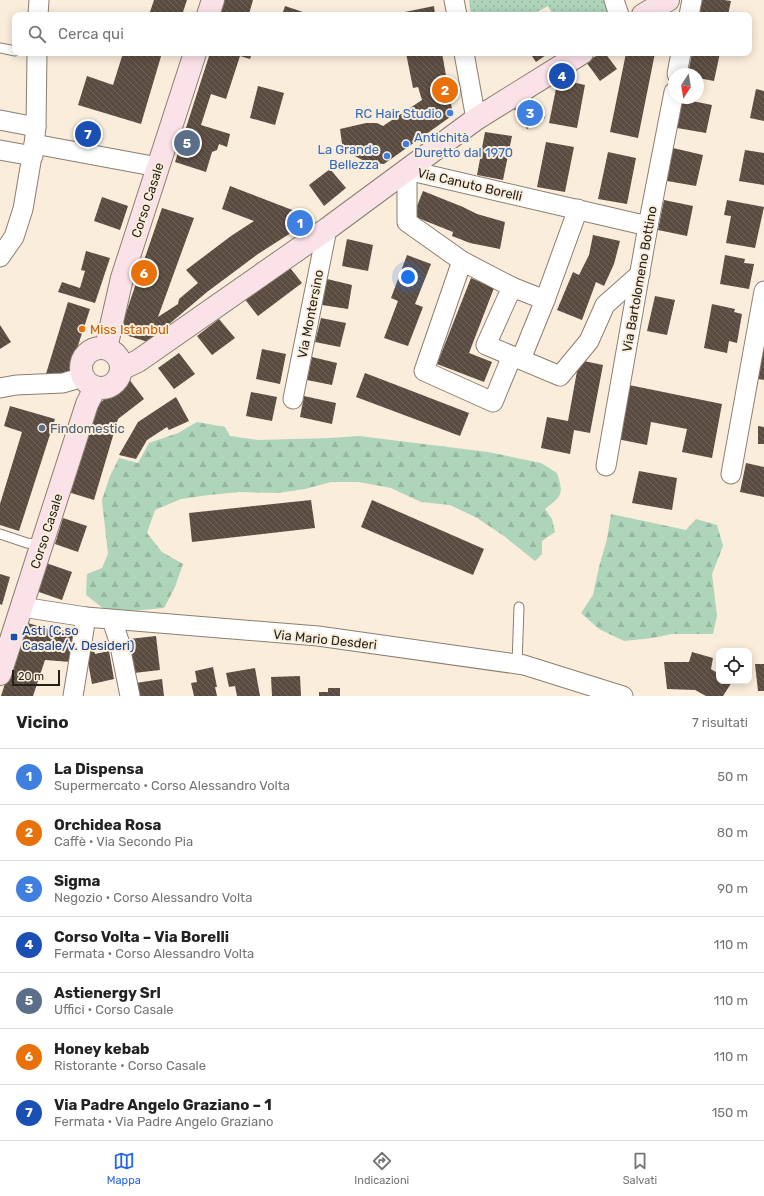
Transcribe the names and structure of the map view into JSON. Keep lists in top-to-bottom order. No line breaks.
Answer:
{"streets":{"street":["Via Canuto Borelli","Corso Casale","Via Bartolomeno Bottino","Via Montersino","Via Mario Desderi"]},"crossings":[["Via Canuto Borelli","Via Bartolomeno Bottino"],["Corso Casale","Via Mario Desderi"]],"places":{"other":["RC Hair Studio","Antichità Duretto dal 1970","La Grande Bellezza","Miss Istanbul","Findomestic"],"transit":["Asti (C.so Casale/v. Desideri)"]},"scale_bar":"20 m","north":"bottom","page":{"search":"Cerca qui","pins":["4","2","3","7","5","1","6"],"scale":"20 m","heading":["Vicino","7 risultati"],"list":[{"mark":"1","name":"La Dispensa","note":"Supermercato · Corso Alessandro Volta","value":"50 m"},{"mark":"2","name":"Orchidea Rosa","note":"Caffè · Via Secondo Pia","value":"80 m"},{"mark":"3","name":"Sigma","note":"Negozio · Corso Alessandro Volta","value":"90 m"},{"mark":"4","name":"Corso Volta – Via Borelli","note":"Fermata · Corso Alessandro Volta","value":"110 m"},{"mark":"5","name":"Astienergy Srl","note":"Uffici · Corso Casale","value":"110 m"},{"mark":"6","name":"Honey kebab","note":"Ristorante · Corso Casale","value":"110 m"},{"mark":"7","name":"Via Padre Angelo Graziano – 1","note":"Fermata · Via Padre Angelo Graziano","value":"150 m"}],"nav":["Mappa","Indicazioni","Salvati"]}}
